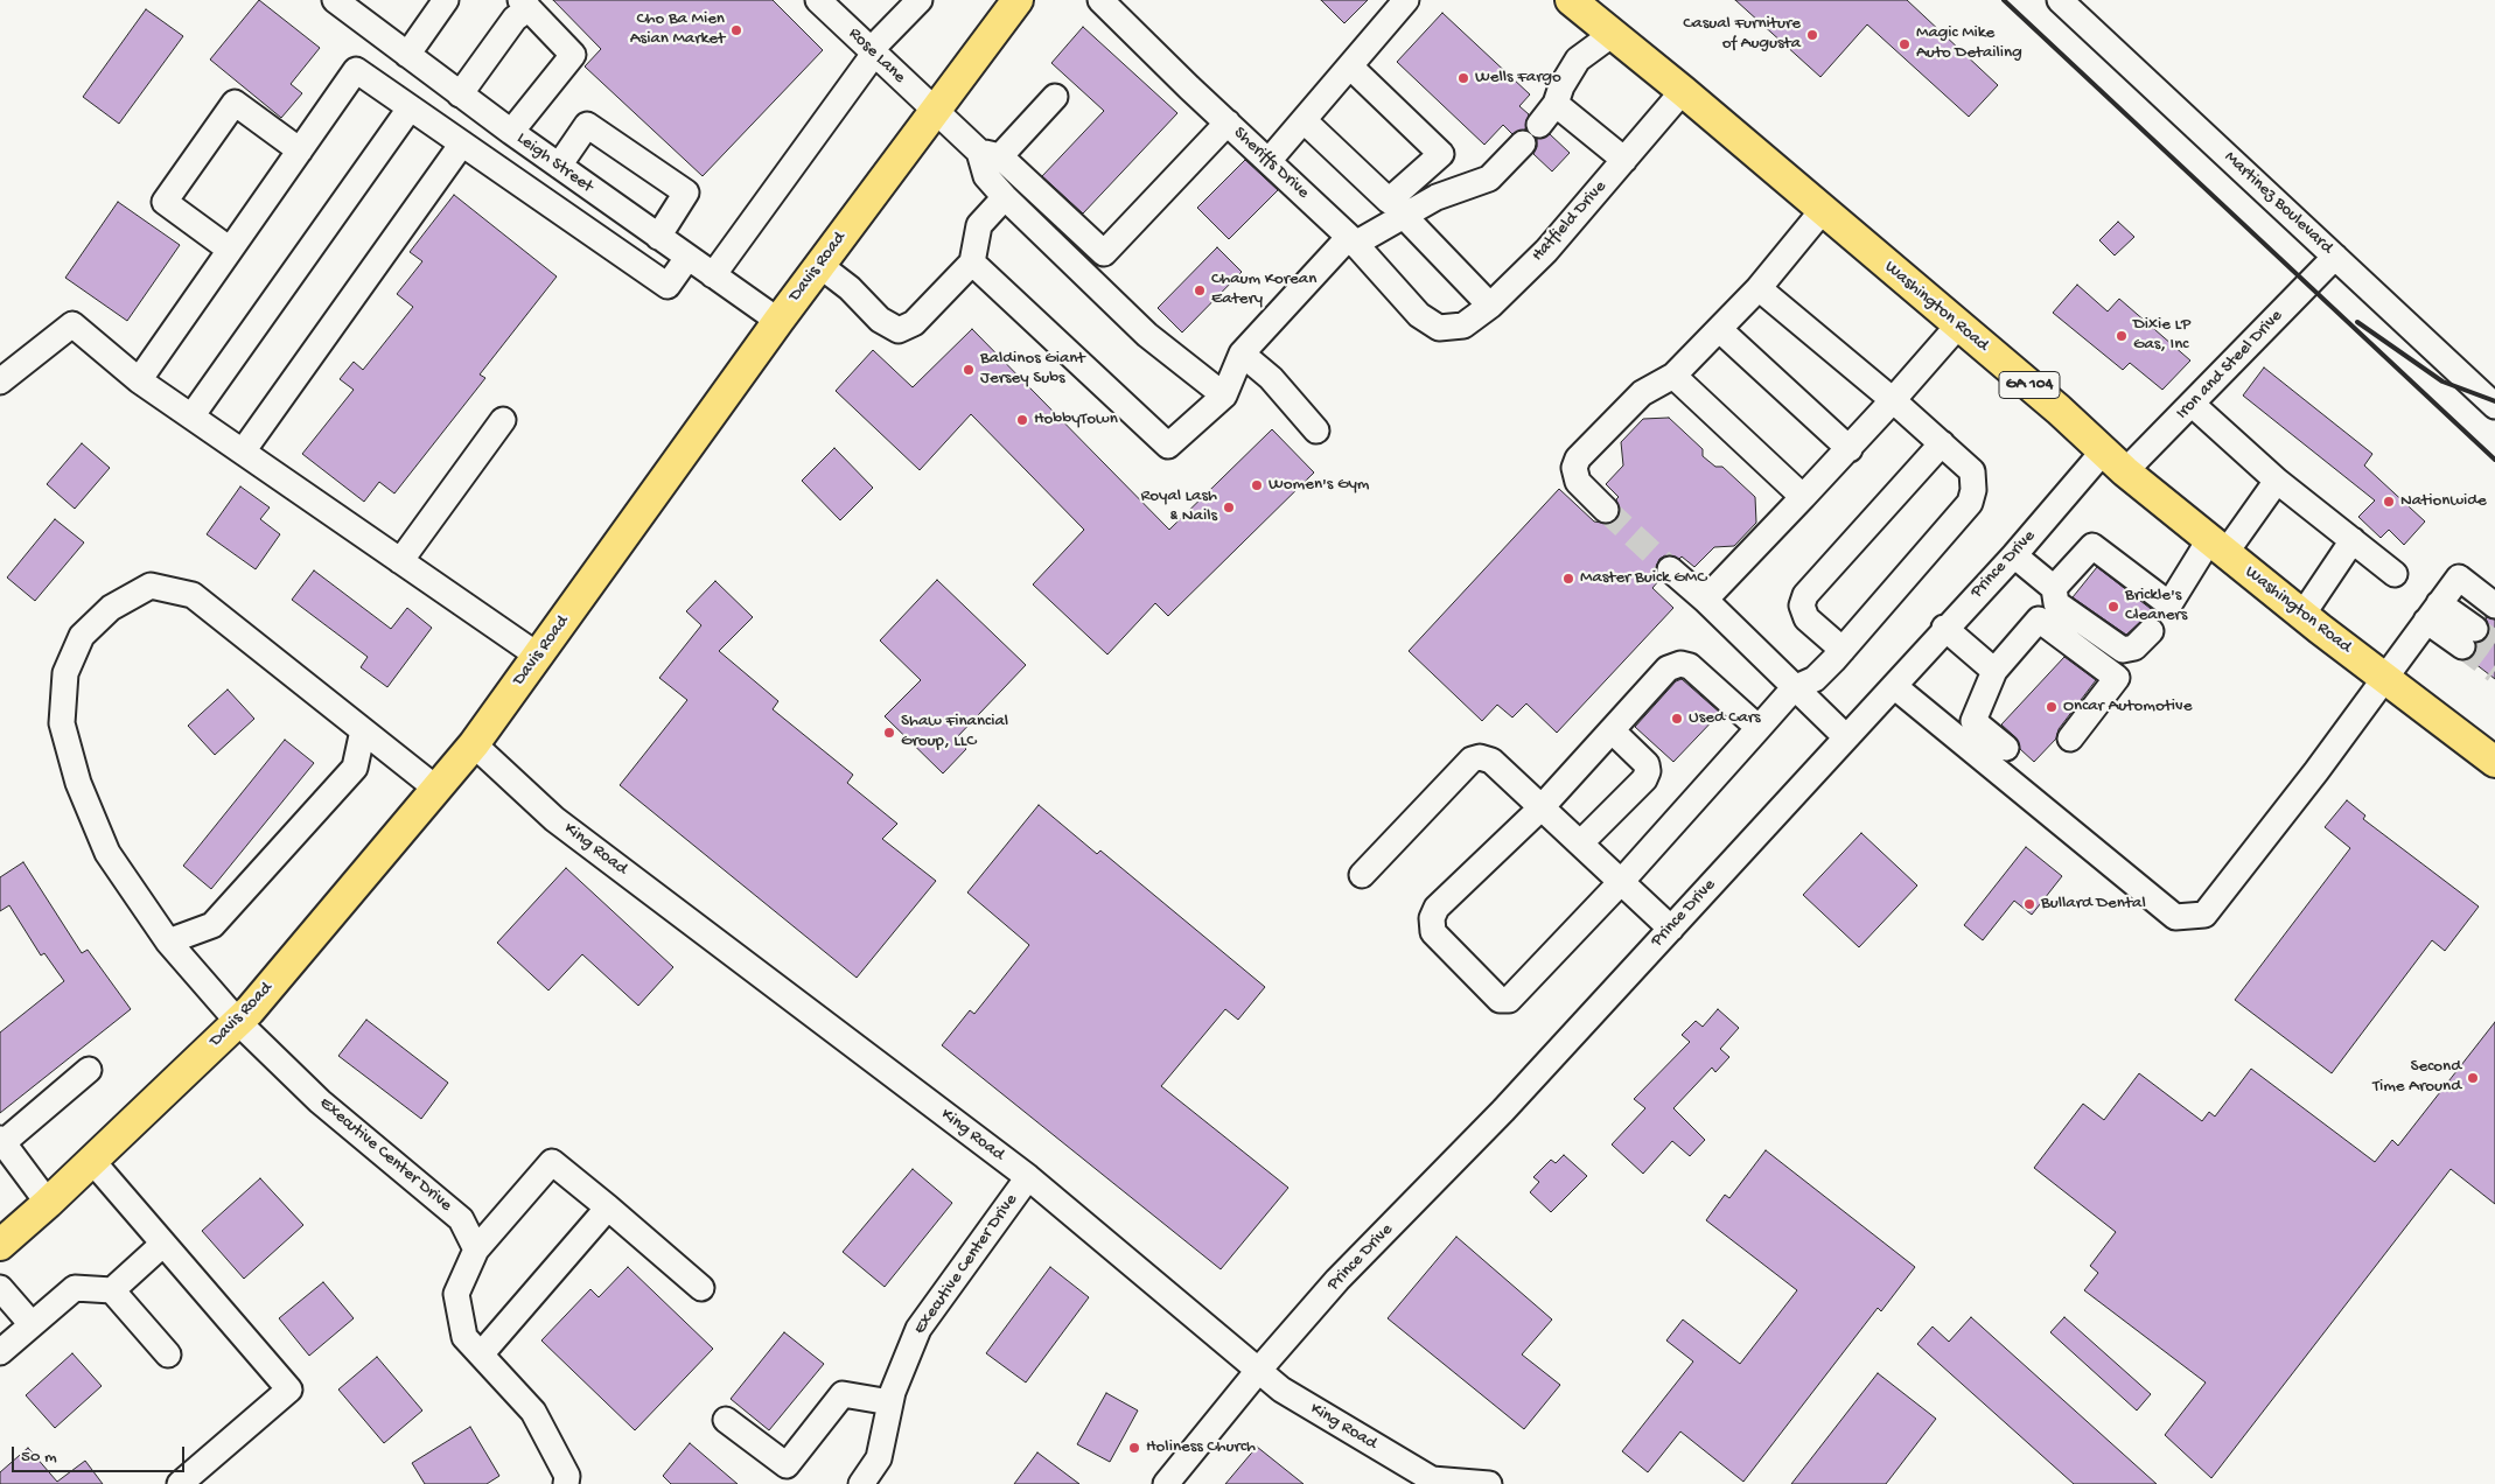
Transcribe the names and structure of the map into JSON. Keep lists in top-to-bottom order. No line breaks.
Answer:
{"streets":{"main road":["Davis Road","Washington Road","GA 104"],"street":["Rose Lane","Leigh Street","Sheriffs Drive","Martinez Boulevard","Hatfield Drive","Iron and Steel Drive","Prince Drive","King Road","Executive Center Drive"]},"crossings":[["Rose Lane","Sheriffs Drive"],["Rose Lane","Davis Road"],["Leigh Street","Davis Road"],["Sheriffs Drive","Hatfield Drive"],["Martinez Boulevard","Iron and Steel Drive"],["Hatfield Drive","Washington Road"],["Davis Road","King Road"],["Davis Road","Executive Center Drive"],["Washington Road","Iron and Steel Drive"],["Washington Road","Prince Drive"],["Iron and Steel Drive","Prince Drive"],["Prince Drive","King Road"],["King Road","Executive Center Drive"]],"places":["Cho Ba Mien Asian Market","Casual Furniture of Augusta","Magic Mike Auto Detailing","Wells Fargo","Chaum Korean Eatery","Dixie LP Gas, Inc","Baldinos Giant Jersey Subs","HobbyTown","Women's Gym","Nationwide","Royal Lash & Nails","Master Buick GMC","Brickle's Cleaners","Oncar Automotive","Used Cars","Shaw Financial Group, LLC","Bullard Dental","Second Time Around","Holiness Church"],"scale_bar":"50 m"}
